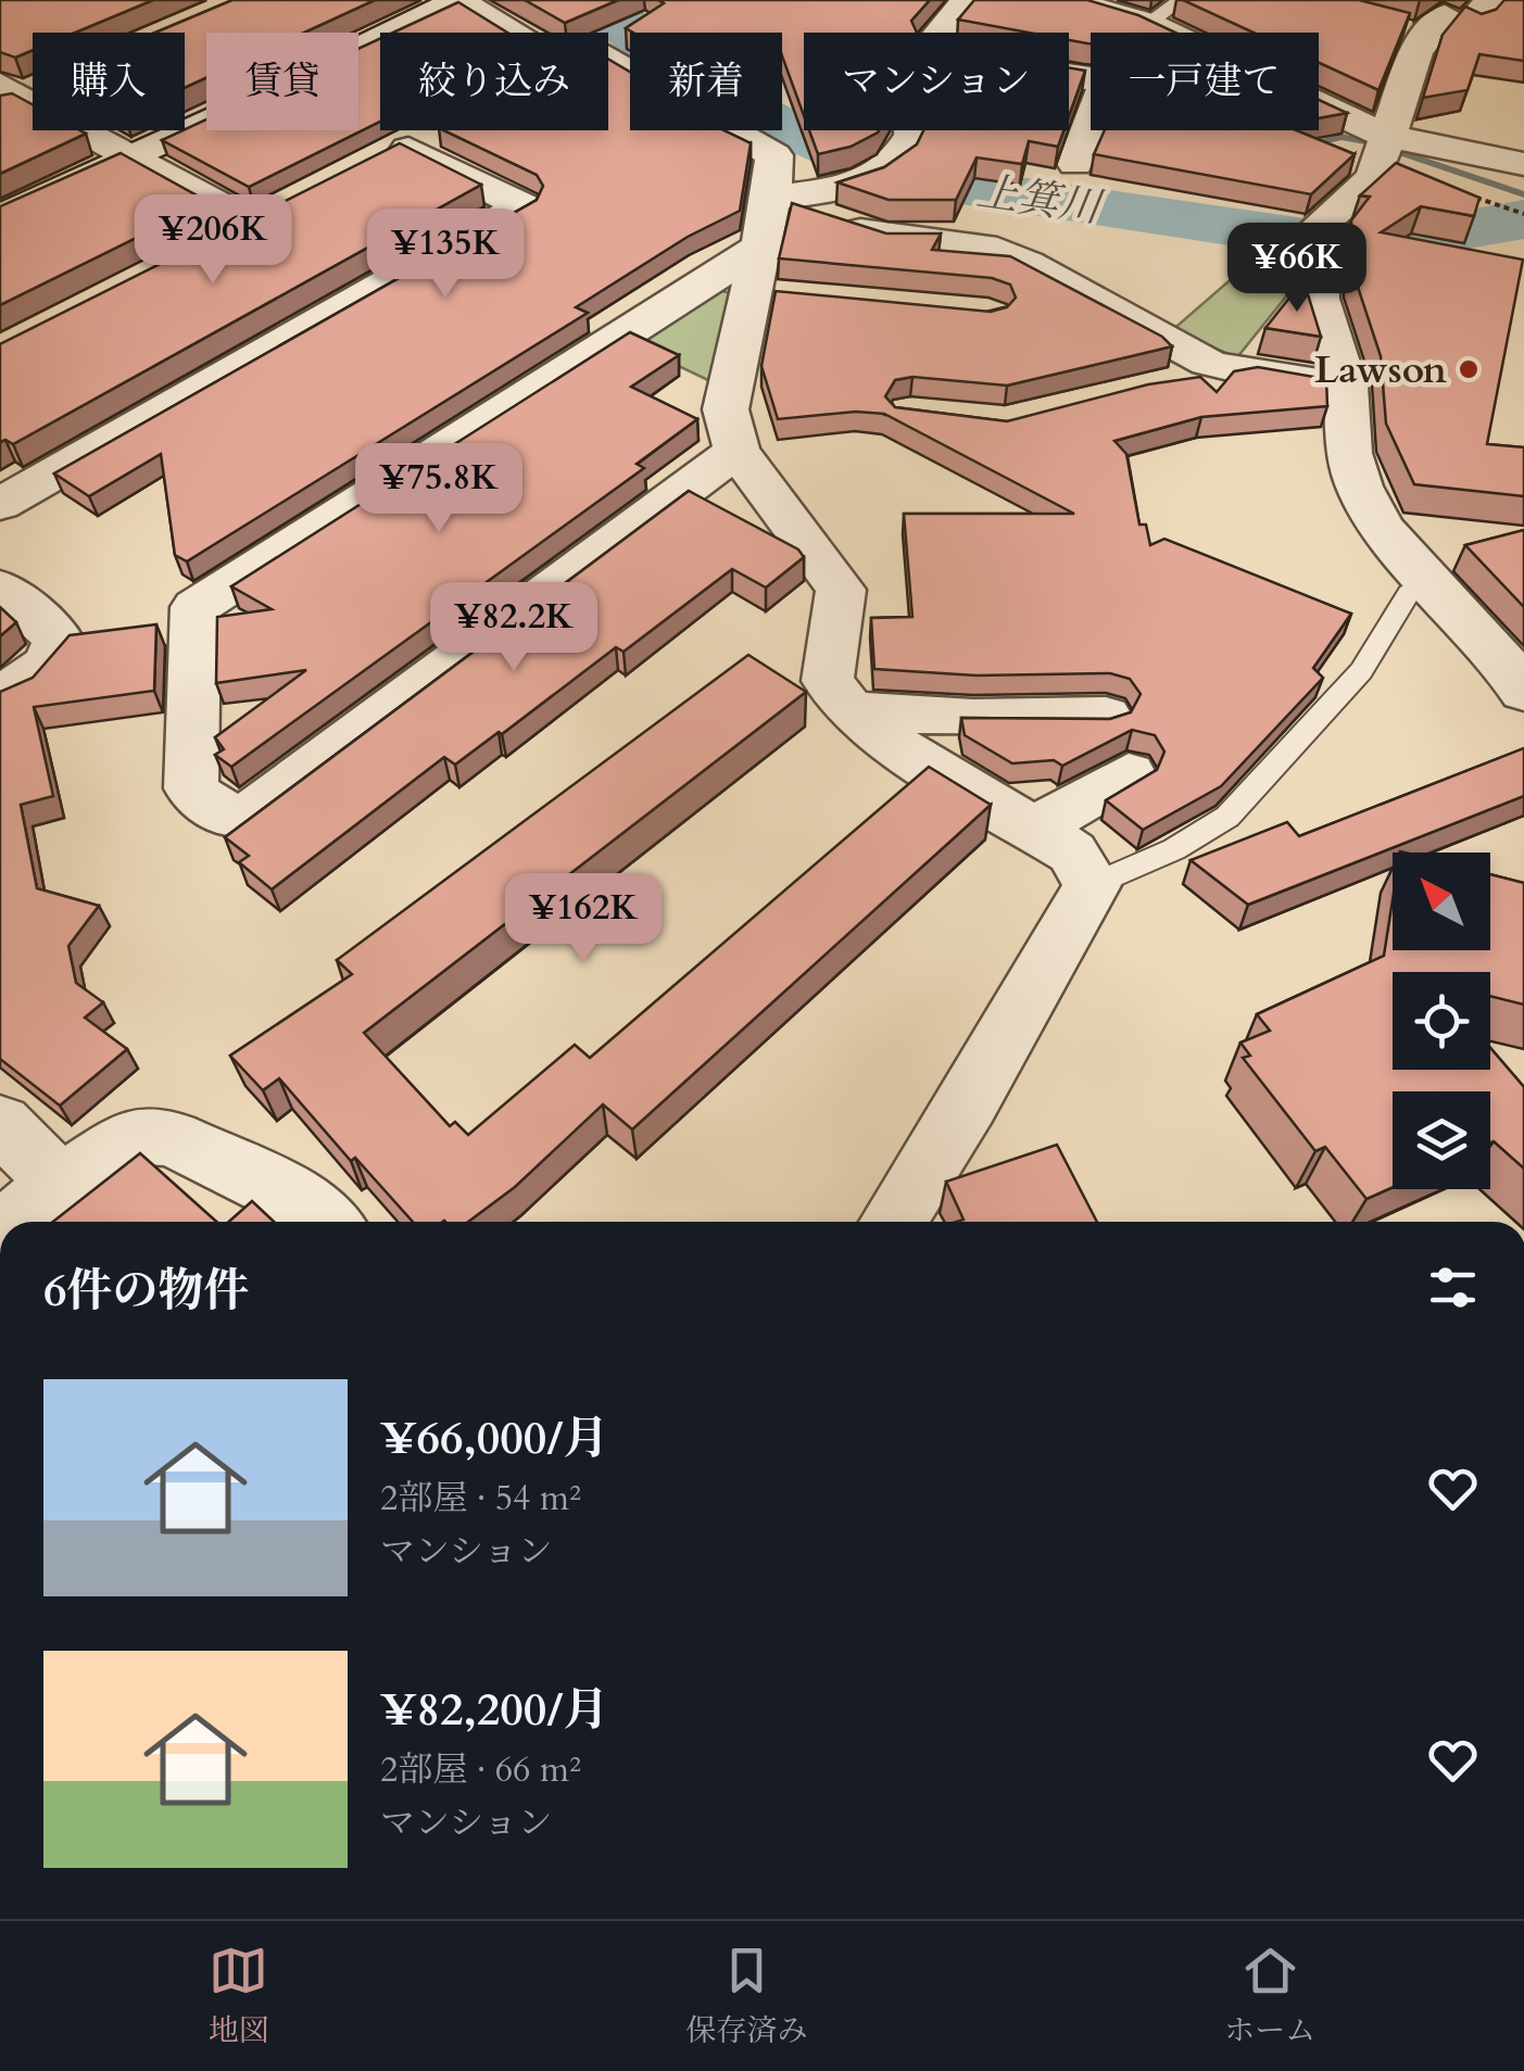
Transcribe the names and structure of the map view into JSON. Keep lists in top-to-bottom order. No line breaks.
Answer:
{"water":["上箕川"],"places":["Lawson"],"north":"top left","page":{"chip":["購入","賃貸","絞り込み","新着","マンション","一戸建て"],"price":["¥206K","¥135K","¥66K","¥75.8K","¥82.2K","¥162K"],"heading":"6件の物件","list":[{"name":"¥66,000/月","note":"2部屋 · 54 m² · マンション"},{"name":"¥82,200/月","note":"2部屋 · 66 m² · マンション"}],"tabs":["地図","保存済み","ホーム"]}}
